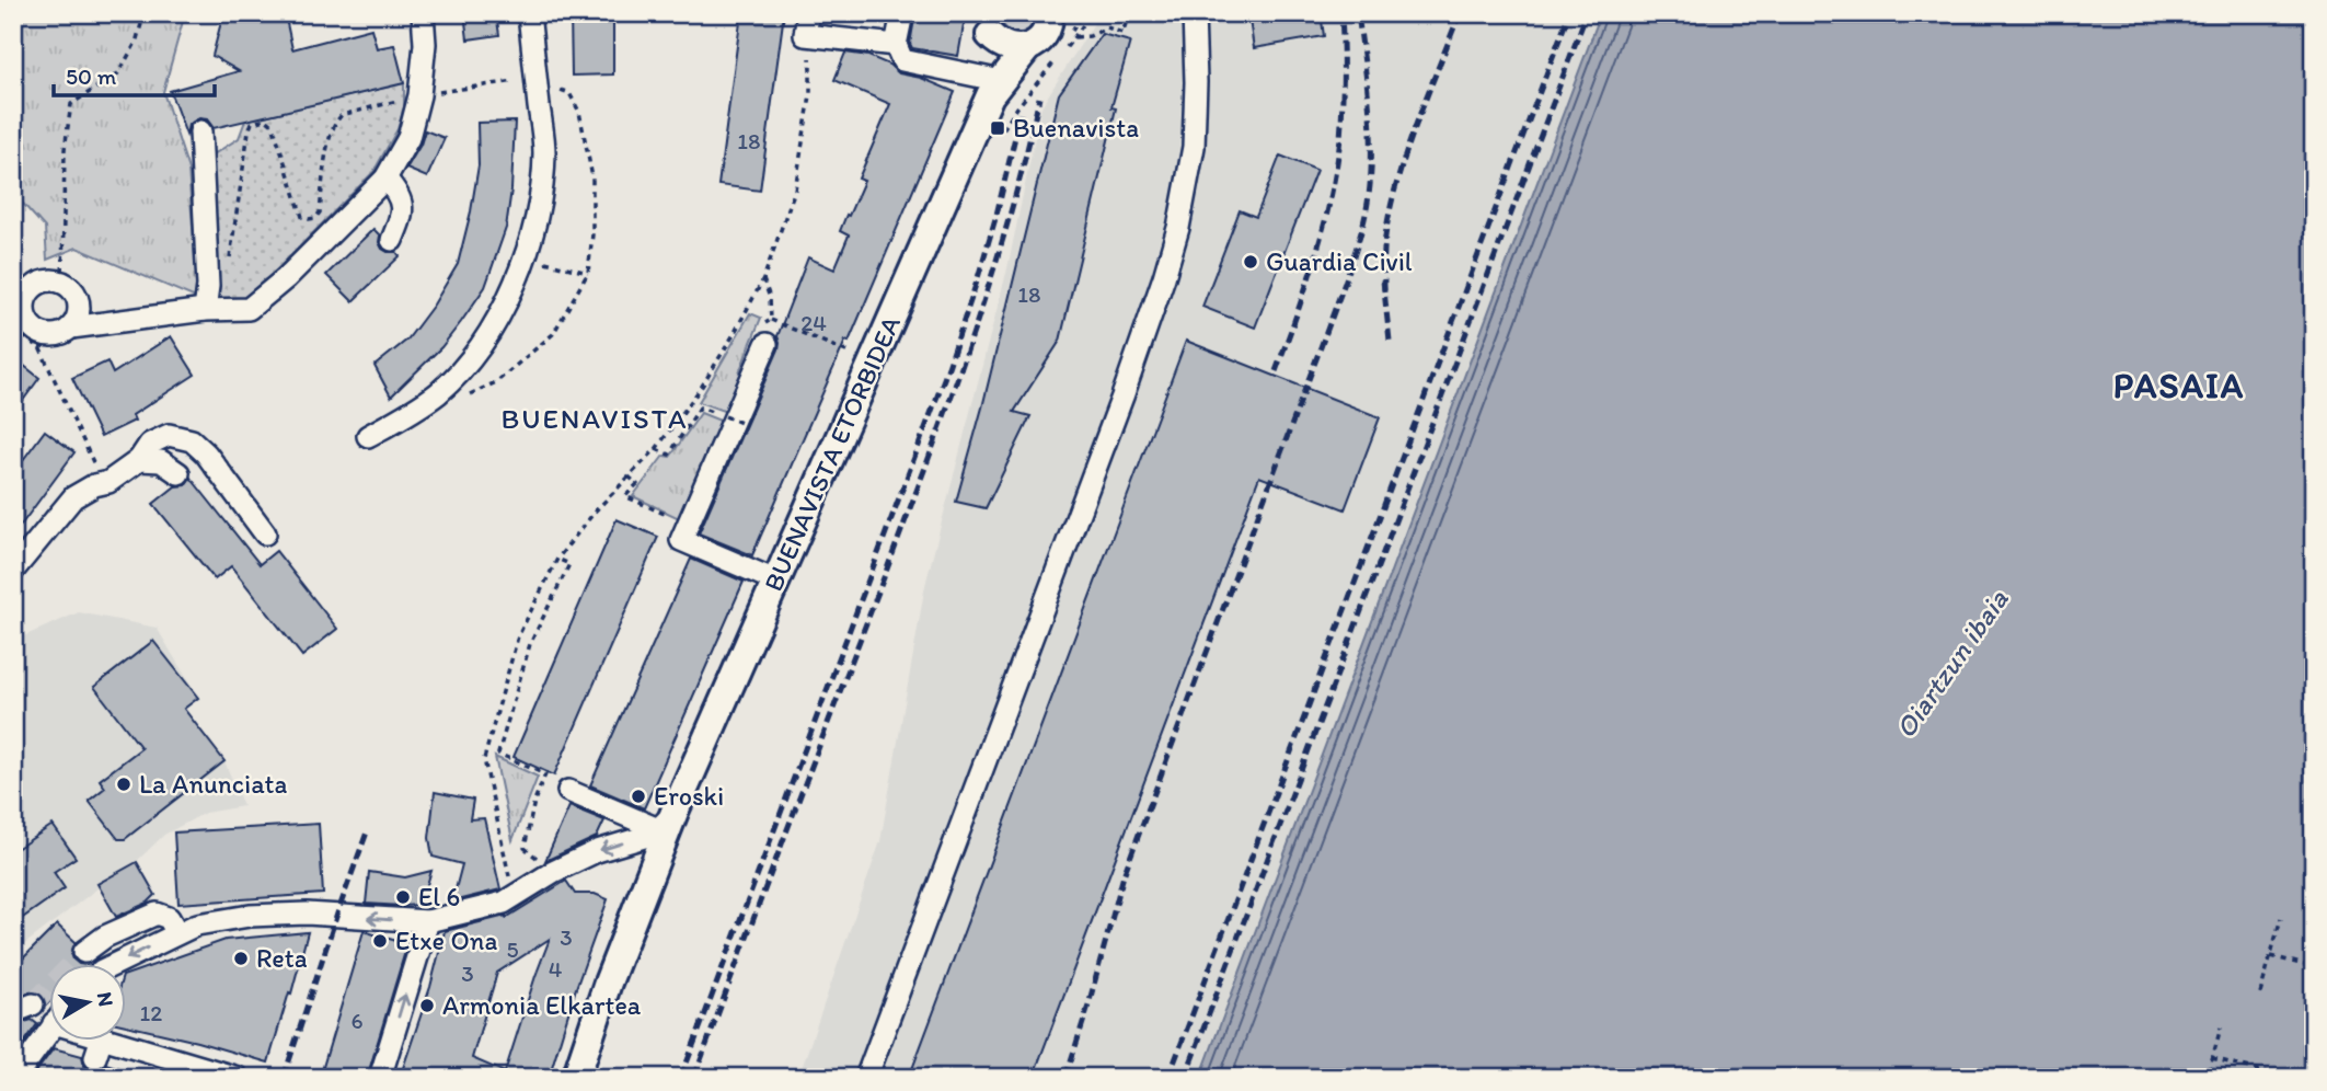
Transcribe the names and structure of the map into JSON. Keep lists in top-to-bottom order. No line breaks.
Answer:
{"streets":{"main road":["BUENAVISTA ETORBIDEA"]},"districts":["PASAIA","BUENAVISTA"],"water":["Oiartzun ibaia"],"places":{"transit":["Buenavista"],"other":["Guardia Civil","La Anunciata","Eroski","El 6","Etxe Ona","Reta","Armonia Elkartea"]},"house_numbers":["18","18","24","3","5","4","3","12","6"],"scale_bar":"50 m","north":"right"}
